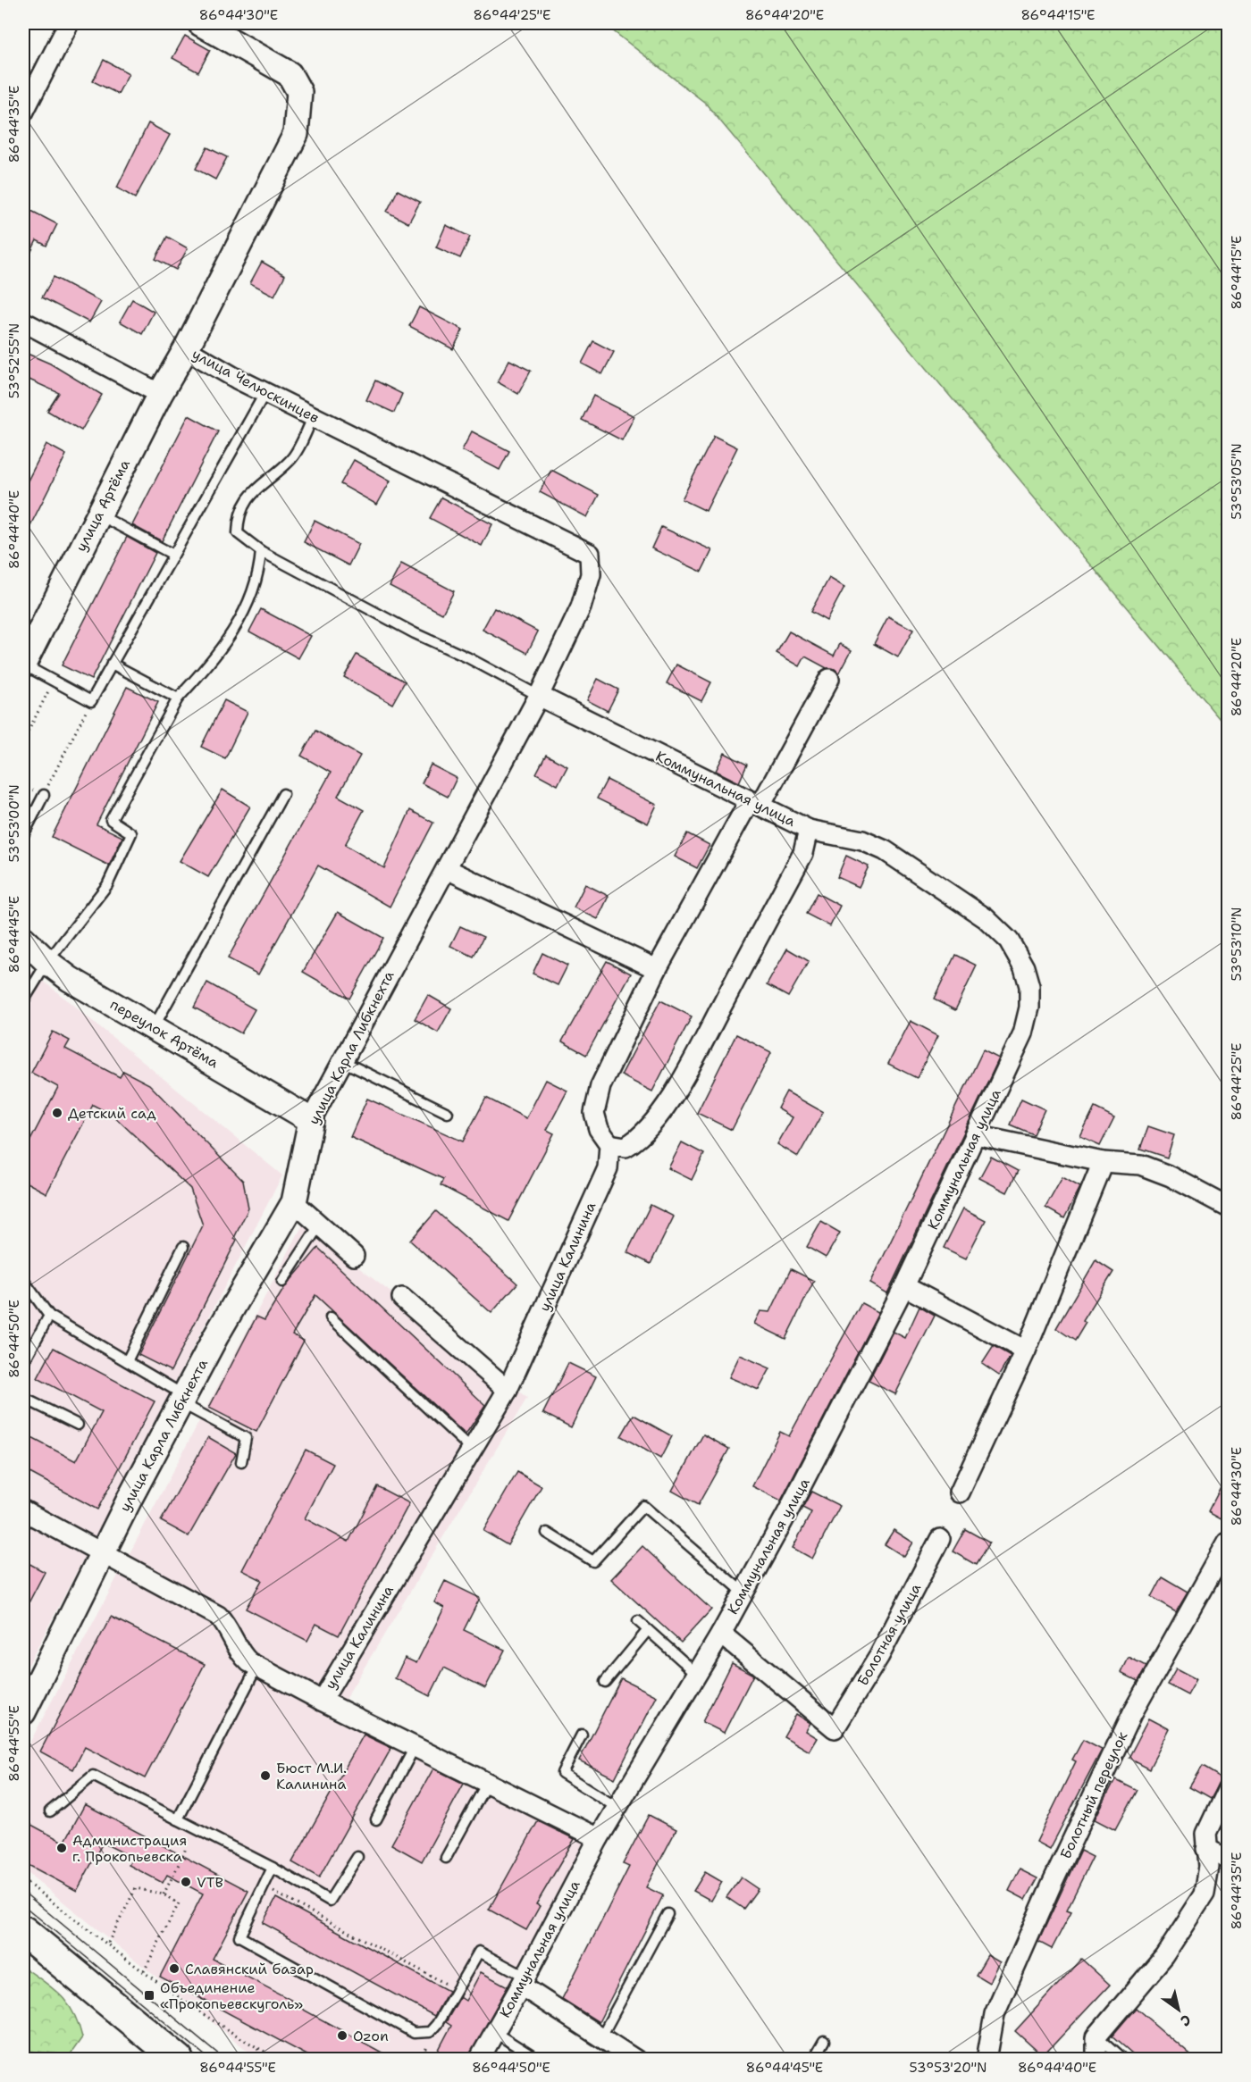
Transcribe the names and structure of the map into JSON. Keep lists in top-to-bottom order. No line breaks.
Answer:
{"streets":{"street":["улица Челюскинцев","улица Артёма","Коммунальная улица","переулок Артёма","улица Карла Либкнехта","улица Калинина","Болотная улица","Болотный переулок"]},"crossings":[["улица Челюскинцев","улица Артёма"],["улица Челюскинцев","улица Карла Либкнехта"],["Коммунальная улица","улица Карла Либкнехта"],["Коммунальная улица","Болотная улица"],["переулок Артёма","улица Карла Либкнехта"]],"places":{"other":["Детский сад","Бюст М.И. Калинина","Администрация г. Прокопьевска","VTB","Славянский базар","Ozon"],"transit":["Объединение «Прокопьевскуголь»"]},"north":"bottom right","coordinates":["86°44'30\"E","86°44'25\"E","86°44'20\"E","86°44'15\"E","86°44'35\"E","53°52'55\"N","53°53'05\"N","86°44'40\"E","53°53'00\"N","86°44'45\"E","53°53'10\"N","86°44'50\"E","86°44'55\"E","53°53'20\"N"]}
